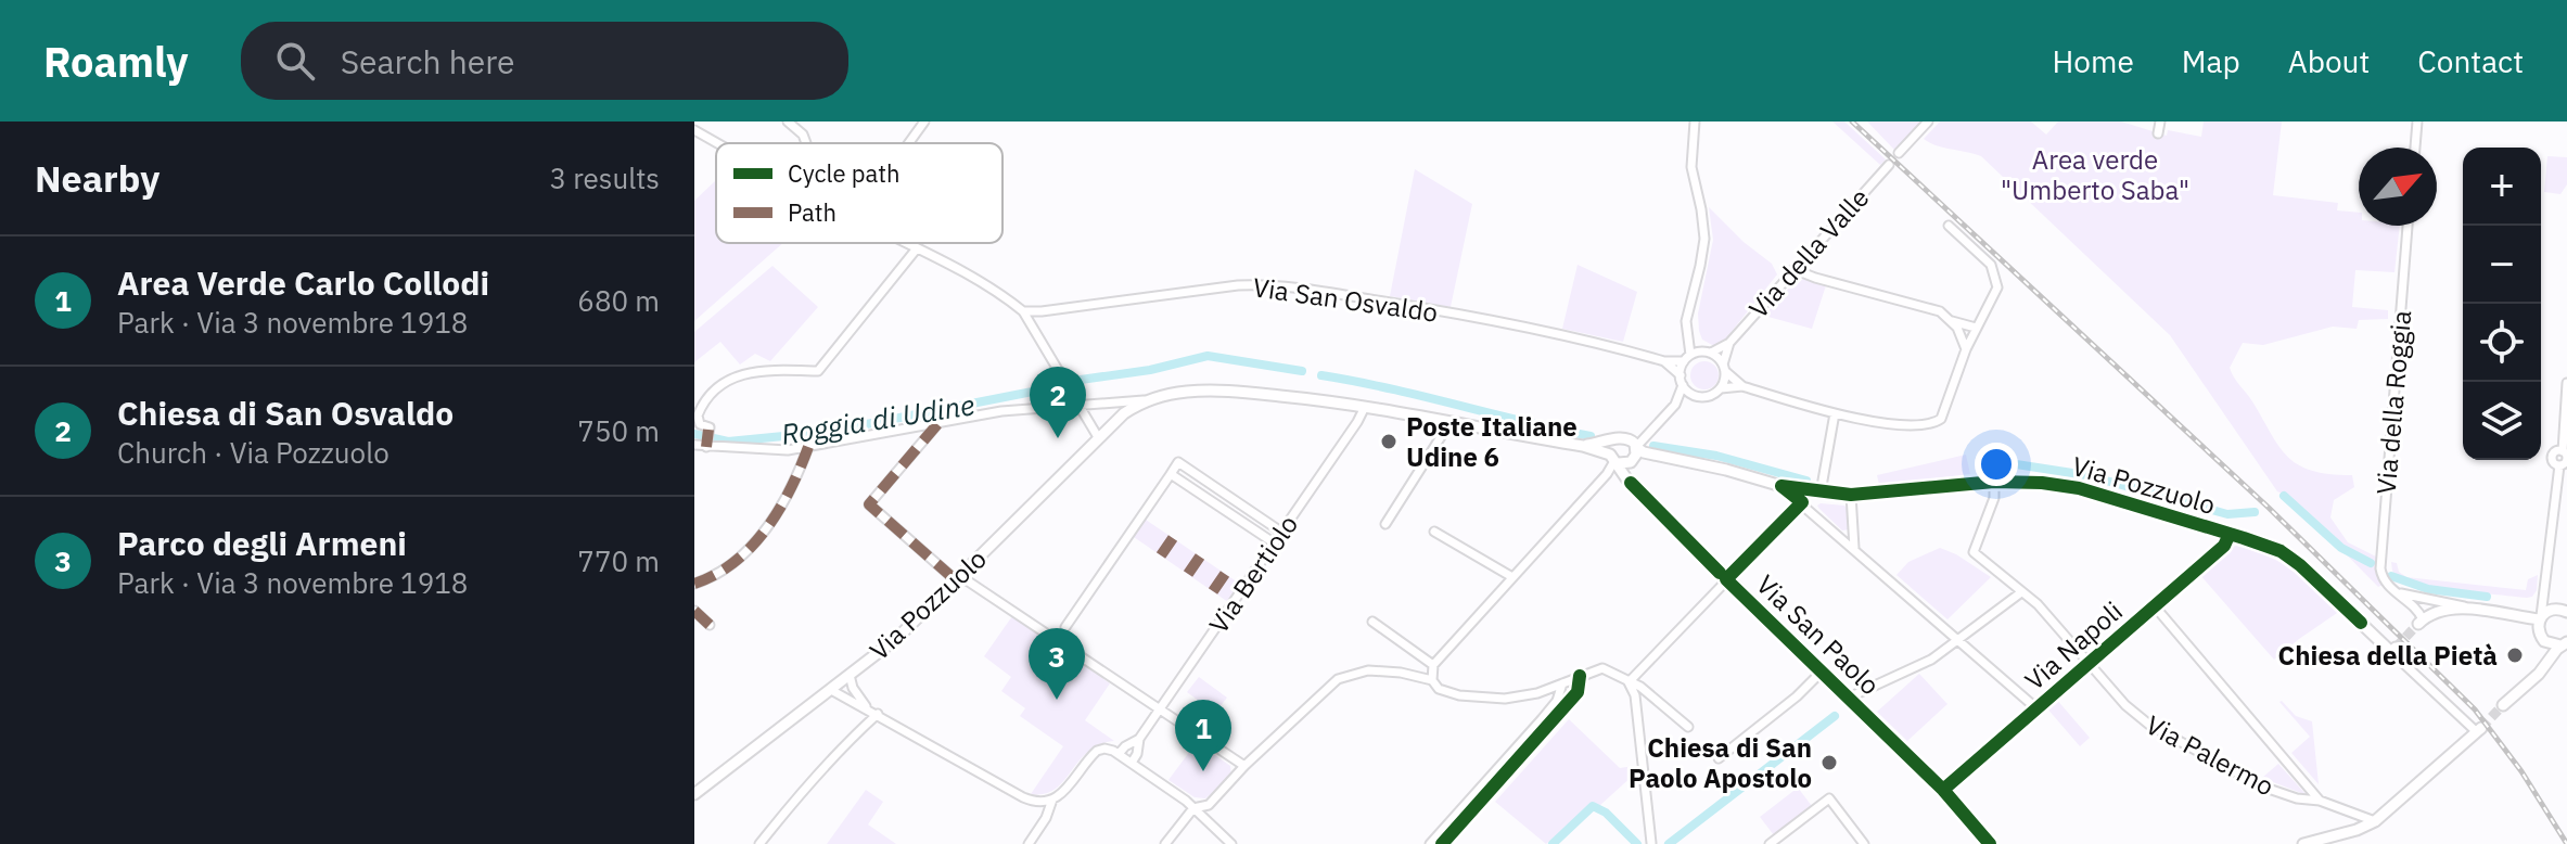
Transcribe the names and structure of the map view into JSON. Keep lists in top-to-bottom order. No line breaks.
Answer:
{"streets":{"main road":["Via Pozzuolo","Via San Paolo"],"street":["Via della Valle","Via San Osvaldo","Via della Roggia","Via Bertiolo","Via Napoli","Via Palermo"]},"crossings":[["Via della Valle","Via San Osvaldo"],["Via Pozzuolo","Via Bertiolo"],["Via Pozzuolo","Via San Paolo"],["Via Pozzuolo","Via Napoli"],["Via Pozzuolo","Via Palermo"],["Via San Paolo","Via Napoli"],["Via Napoli","Via Palermo"]],"water":["Roggia di Udine"],"parks":["Area verde \"Umberto Saba\""],"places":["Poste Italiane Udine 6","Chiesa della Pietà","Chiesa di San Paolo Apostolo"],"legend":["Cycle path","Path"],"north":"top right","page":{"header":"Roamly","search":"Search here","nav":["Home","Map","About","Contact"],"heading":["Nearby","3 results"],"map_buttons":["+","−"],"list":[{"mark":"1","name":"Area Verde Carlo Collodi","note":"Park · Via 3 novembre 1918","value":"680 m"},{"mark":"2","name":"Chiesa di San Osvaldo","note":"Church · Via Pozzuolo","value":"750 m"},{"mark":"3","name":"Parco degli Armeni","note":"Park · Via 3 novembre 1918","value":"770 m"}],"pins":["2","3","1"]}}
